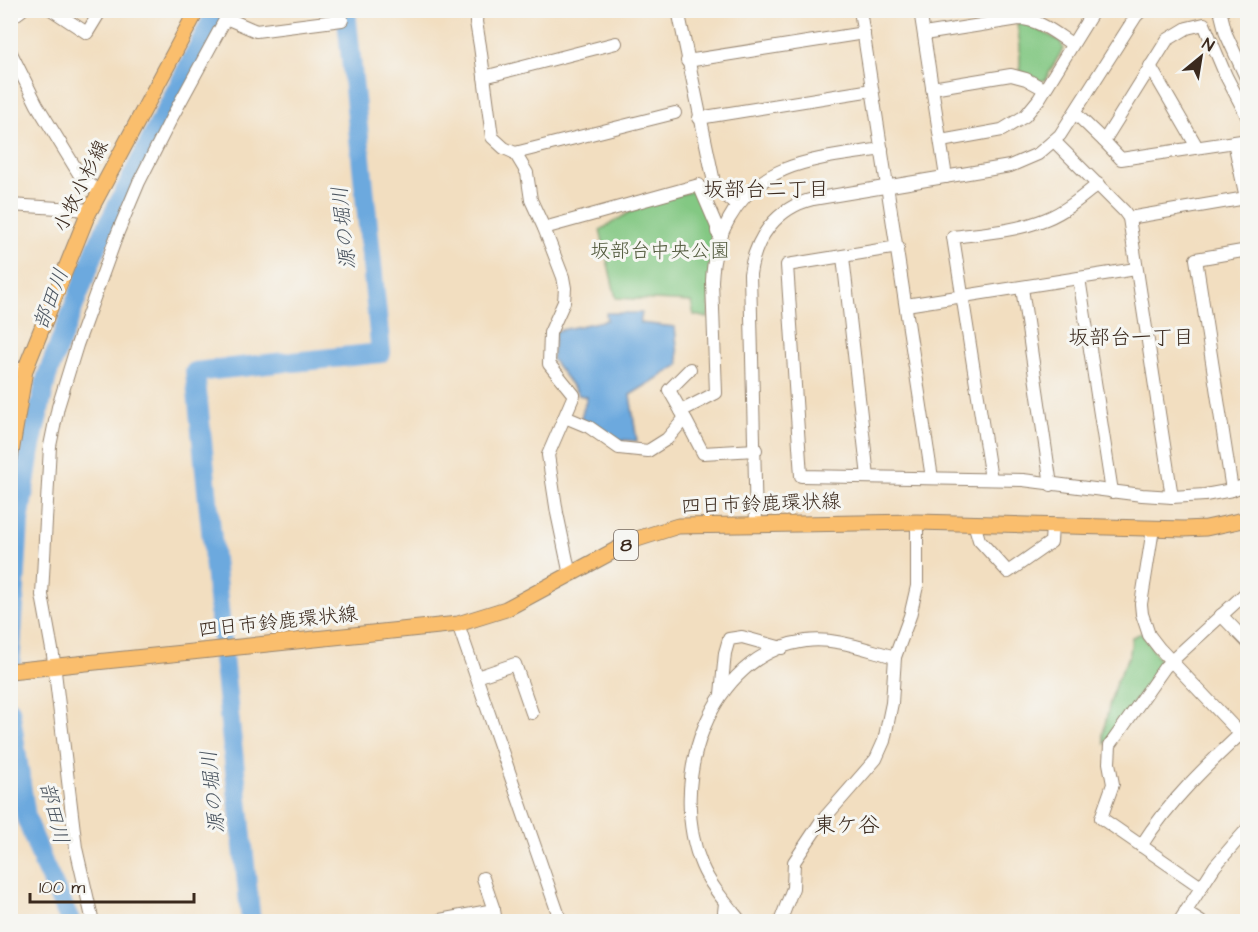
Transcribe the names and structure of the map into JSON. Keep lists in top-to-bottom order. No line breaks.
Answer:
{"streets":{"main road":["小牧小杉線","四日市鈴鹿環状線","8"]},"districts":["坂部台二丁目","坂部台一丁目","東ケ谷"],"water":["源の堀川","部田川"],"parks":["坂部台中央公園"],"scale_bar":"100 m","north":"top right"}
